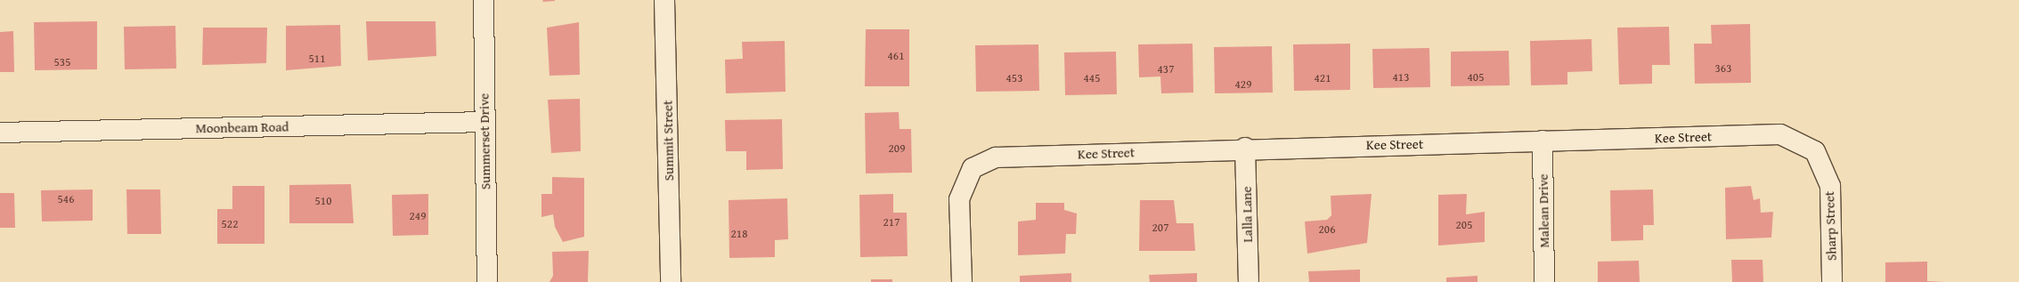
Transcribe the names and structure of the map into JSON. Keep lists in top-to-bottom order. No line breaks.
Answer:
{"streets":{"street":["Moonbeam Road","Kee Street","Summit Street","Summerset Drive","Malean Drive","Lalla Lane","Sharp Street"]},"crossings":[["Moonbeam Road","Summerset Drive"],["Kee Street","Malean Drive"],["Kee Street","Lalla Lane"],["Kee Street","Sharp Street"]],"house_numbers":["461","511","535","363","437","413","405","453","445","421","429","209","546","510","249","217","522","205","207","206","218"]}
